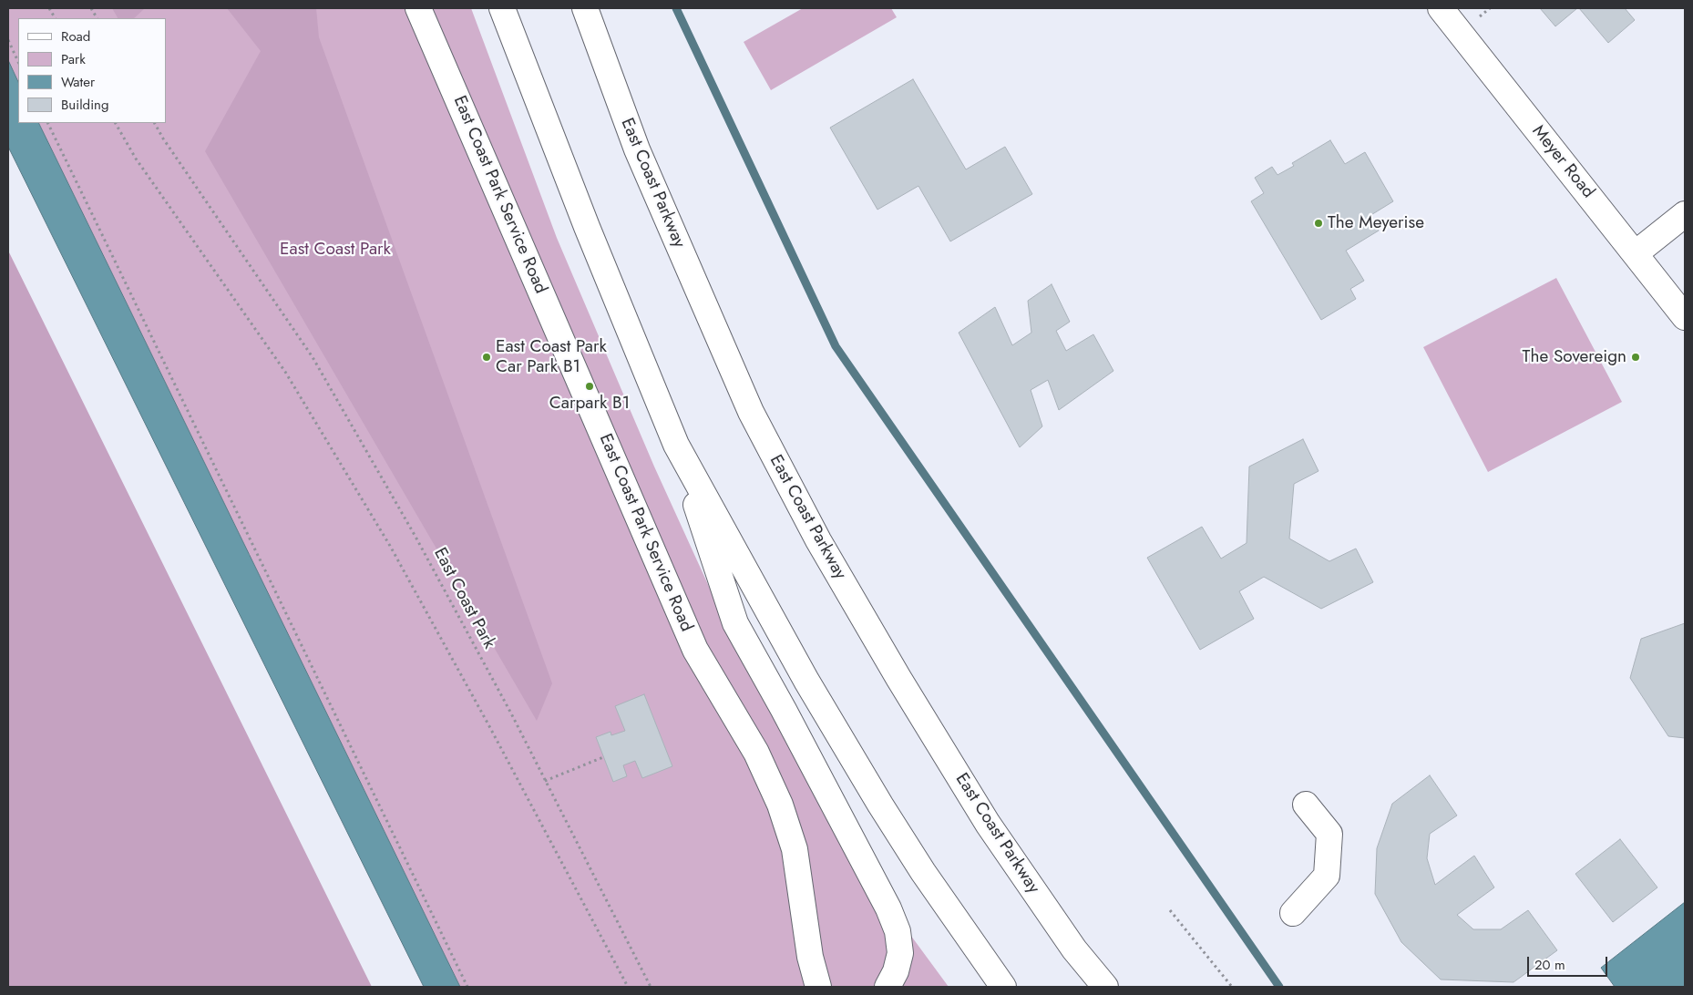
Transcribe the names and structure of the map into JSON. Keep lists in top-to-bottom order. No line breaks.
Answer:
{"streets":{"main road":["Meyer Road","East Coast Parkway","East Coast Park Service Road"],"path":["East Coast Park"]},"parks":["East Coast Park"],"places":["The Meyerise","East Coast Park Car Park B1","The Sovereign","Carpark B1"],"legend":["Road","Park","Water","Building"],"scale_bar":"20 m"}
